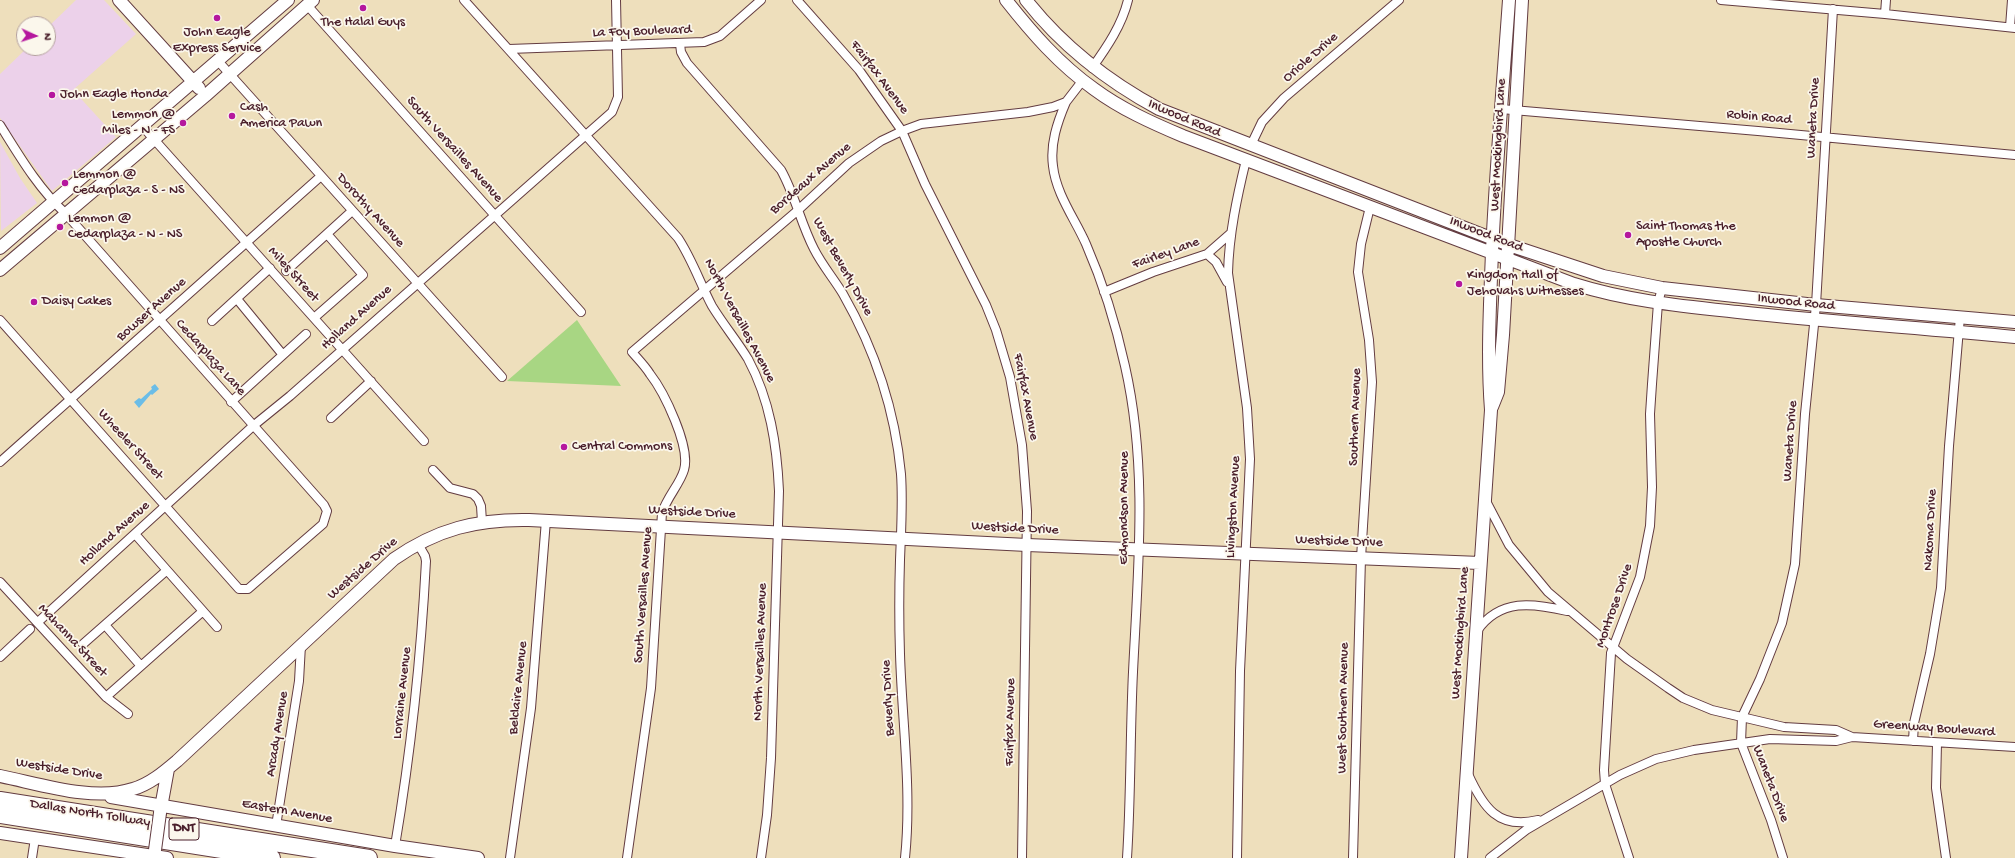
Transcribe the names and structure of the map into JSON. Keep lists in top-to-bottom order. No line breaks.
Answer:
{"streets":{"highway":["Dallas North Tollway","DNT"],"main road":["Inwood Road","West Mockingbird Lane","Westside Drive","Eastern Avenue"],"street":["La Foy Boulevard","Oriole Drive","Fairfax Avenue","Robin Road","Waneta Drive","South Versailles Avenue","Bordeaux Avenue","Dorothy Avenue","Fairley Lane","West Beverly Drive","Miles Street","Bowser Avenue","Holland Avenue","North Versailles Avenue","Cedarplaza Lane","Southern Avenue","Wheeler Street","Livingston Avenue","Edmondson Avenue","Nakoma Drive","Montrose Drive","Mahanna Street","Belclaire Avenue","Lorraine Avenue","Beverly Drive","West Southern Avenue","Greenway Boulevard","Arcady Avenue"]},"crossings":[["La Foy Boulevard","West Beverly Drive"],["La Foy Boulevard","Holland Avenue"],["La Foy Boulevard","North Versailles Avenue"],["Oriole Drive","Inwood Road"],["Fairfax Avenue","Bordeaux Avenue"],["Fairfax Avenue","Westside Drive"],["Robin Road","Waneta Drive"],["Robin Road","West Mockingbird Lane"],["Waneta Drive","Inwood Road"],["Inwood Road","West Mockingbird Lane"],["Inwood Road","Southern Avenue"],["Inwood Road","Livingston Avenue"],["Inwood Road","Nakoma Drive"],["Inwood Road","Montrose Drive"],["West Mockingbird Lane","Westside Drive"],["South Versailles Avenue","Bordeaux Avenue"],["South Versailles Avenue","Holland Avenue"],["South Versailles Avenue","Westside Drive"],["Bordeaux Avenue","West Beverly Drive"],["Bordeaux Avenue","North Versailles Avenue"],["Bordeaux Avenue","Edmondson Avenue"],["Dorothy Avenue","Bowser Avenue"],["Dorothy Avenue","Holland Avenue"],["Fairley Lane","Livingston Avenue"],["Fairley Lane","Edmondson Avenue"],["West Beverly Drive","Westside Drive"],["West Beverly Drive","Beverly Drive"],["Miles Street","Bowser Avenue"],["Miles Street","Holland Avenue"],["Bowser Avenue","Cedarplaza Lane"],["Bowser Avenue","Wheeler Street"],["Holland Avenue","North Versailles Avenue"],["Holland Avenue","Cedarplaza Lane"],["Holland Avenue","Wheeler Street"],["Holland Avenue","Mahanna Street"],["North Versailles Avenue","Westside Drive"],["Cedarplaza Lane","Wheeler Street"],["Southern Avenue","Westside Drive"],["Southern Avenue","West Southern Avenue"],["Livingston Avenue","Westside Drive"],["Edmondson Avenue","Westside Drive"],["Westside Drive","Belclaire Avenue"],["Westside Drive","Lorraine Avenue"],["Westside Drive","Beverly Drive"],["Westside Drive","West Southern Avenue"],["Westside Drive","Arcady Avenue"],["Westside Drive","Eastern Avenue"],["Nakoma Drive","Greenway Boulevard"],["Lorraine Avenue","Eastern Avenue"],["Arcady Avenue","Eastern Avenue"]],"places":["The Halal Guys","John Eagle Express Service","John Eagle Honda","Cash America Pawn","Lemmon @ Miles - N - FS","Lemmon @ Cedarplaza - S - NS","Lemmon @ Cedarplaza - N - NS","Saint Thomas the Apostle Church","Kingdom Hall of Jehovahs Witnesses","Daisy Cakes","Central Commons"],"north":"right"}
